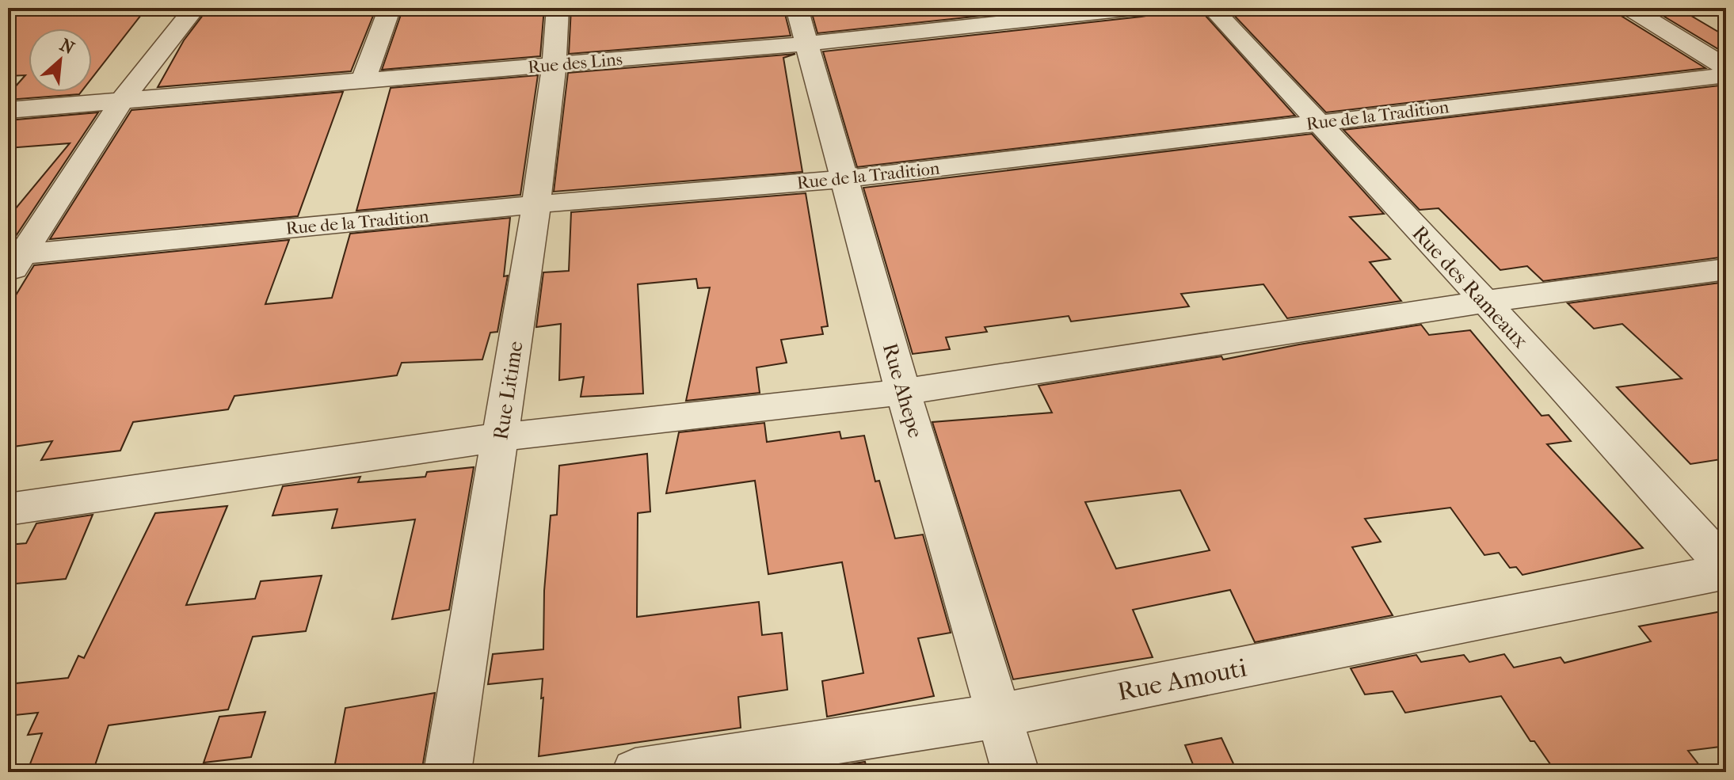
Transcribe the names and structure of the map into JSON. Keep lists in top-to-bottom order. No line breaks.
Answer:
{"streets":{"street":["Rue des Lins","Rue de la Tradition","Rue des Rameaux","Rue Litime","Rue Ahepe","Rue Amouti"]},"crossings":[["Rue des Lins","Rue Litime"],["Rue des Lins","Rue Ahepe"],["Rue de la Tradition","Rue des Rameaux"],["Rue de la Tradition","Rue Litime"],["Rue de la Tradition","Rue Ahepe"],["Rue des Rameaux","Rue Amouti"],["Rue Ahepe","Rue Amouti"]],"north":"top right"}
